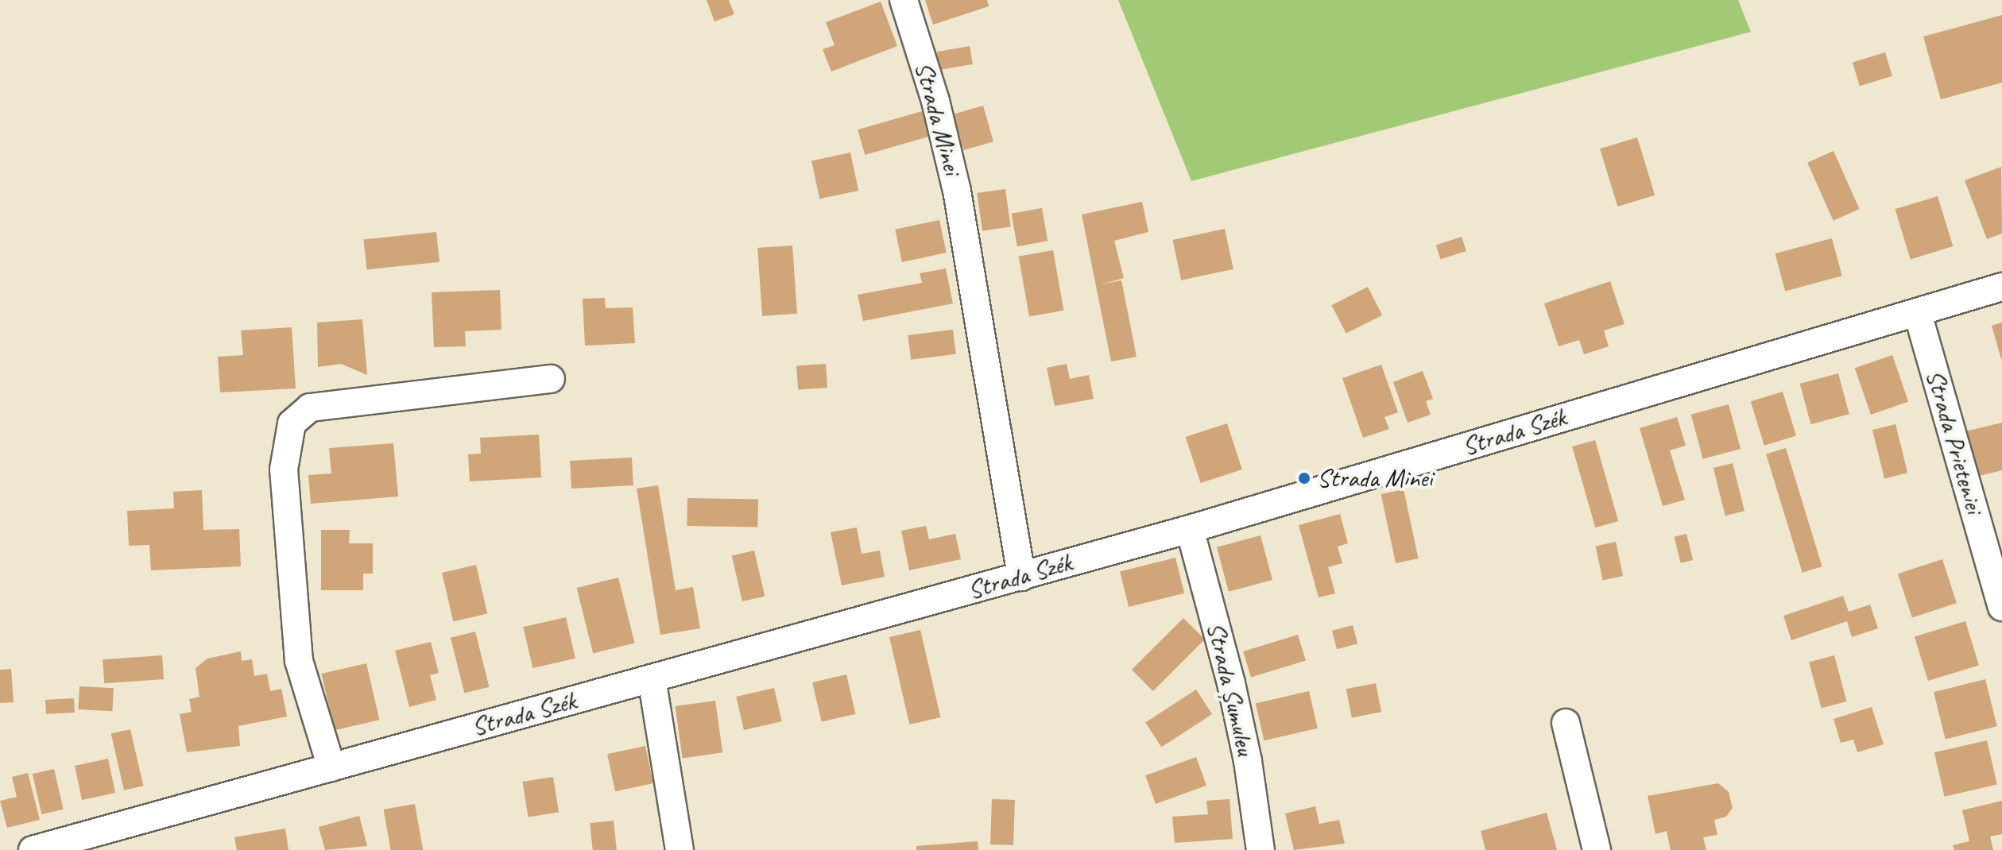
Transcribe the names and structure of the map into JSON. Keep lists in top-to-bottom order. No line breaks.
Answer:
{"streets":{"street":["Strada Minei","Strada Szék","Strada Prieteniei","Strada Șumuleu"]},"crossings":[["Strada Minei","Strada Szék"],["Strada Szék","Strada Prieteniei"],["Strada Szék","Strada Șumuleu"]],"places":["Strada Minei"]}
